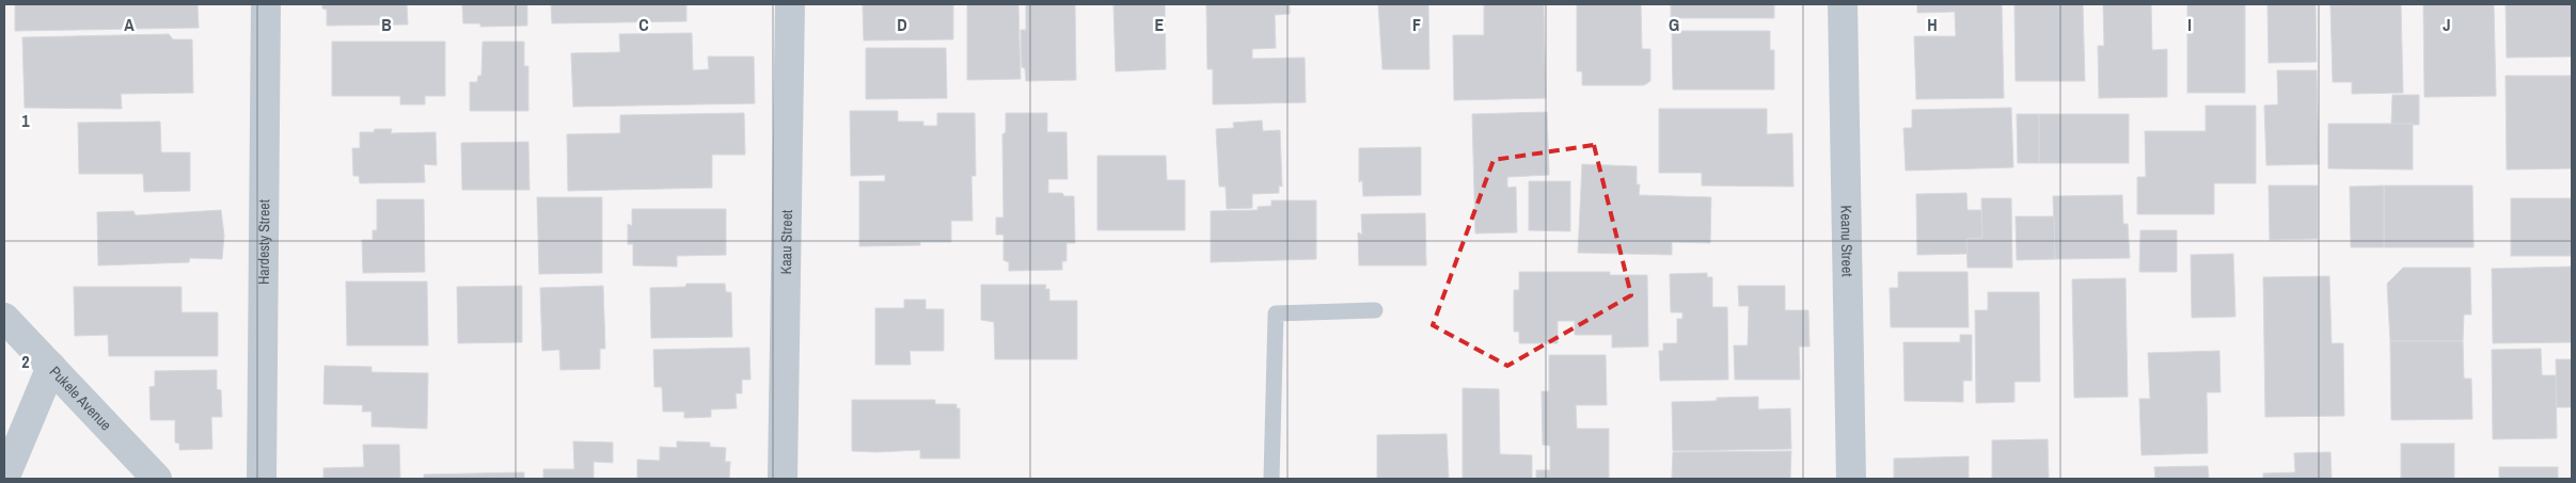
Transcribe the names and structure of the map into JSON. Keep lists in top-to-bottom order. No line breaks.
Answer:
{"streets":{"street":["Hardesty Street","Kaau Street","Keanu Street","Pukele Avenue"]},"grid":{"columns":["A","B","C","D","E","F","G","H","I","J"],"rows":["1","2"]}}
